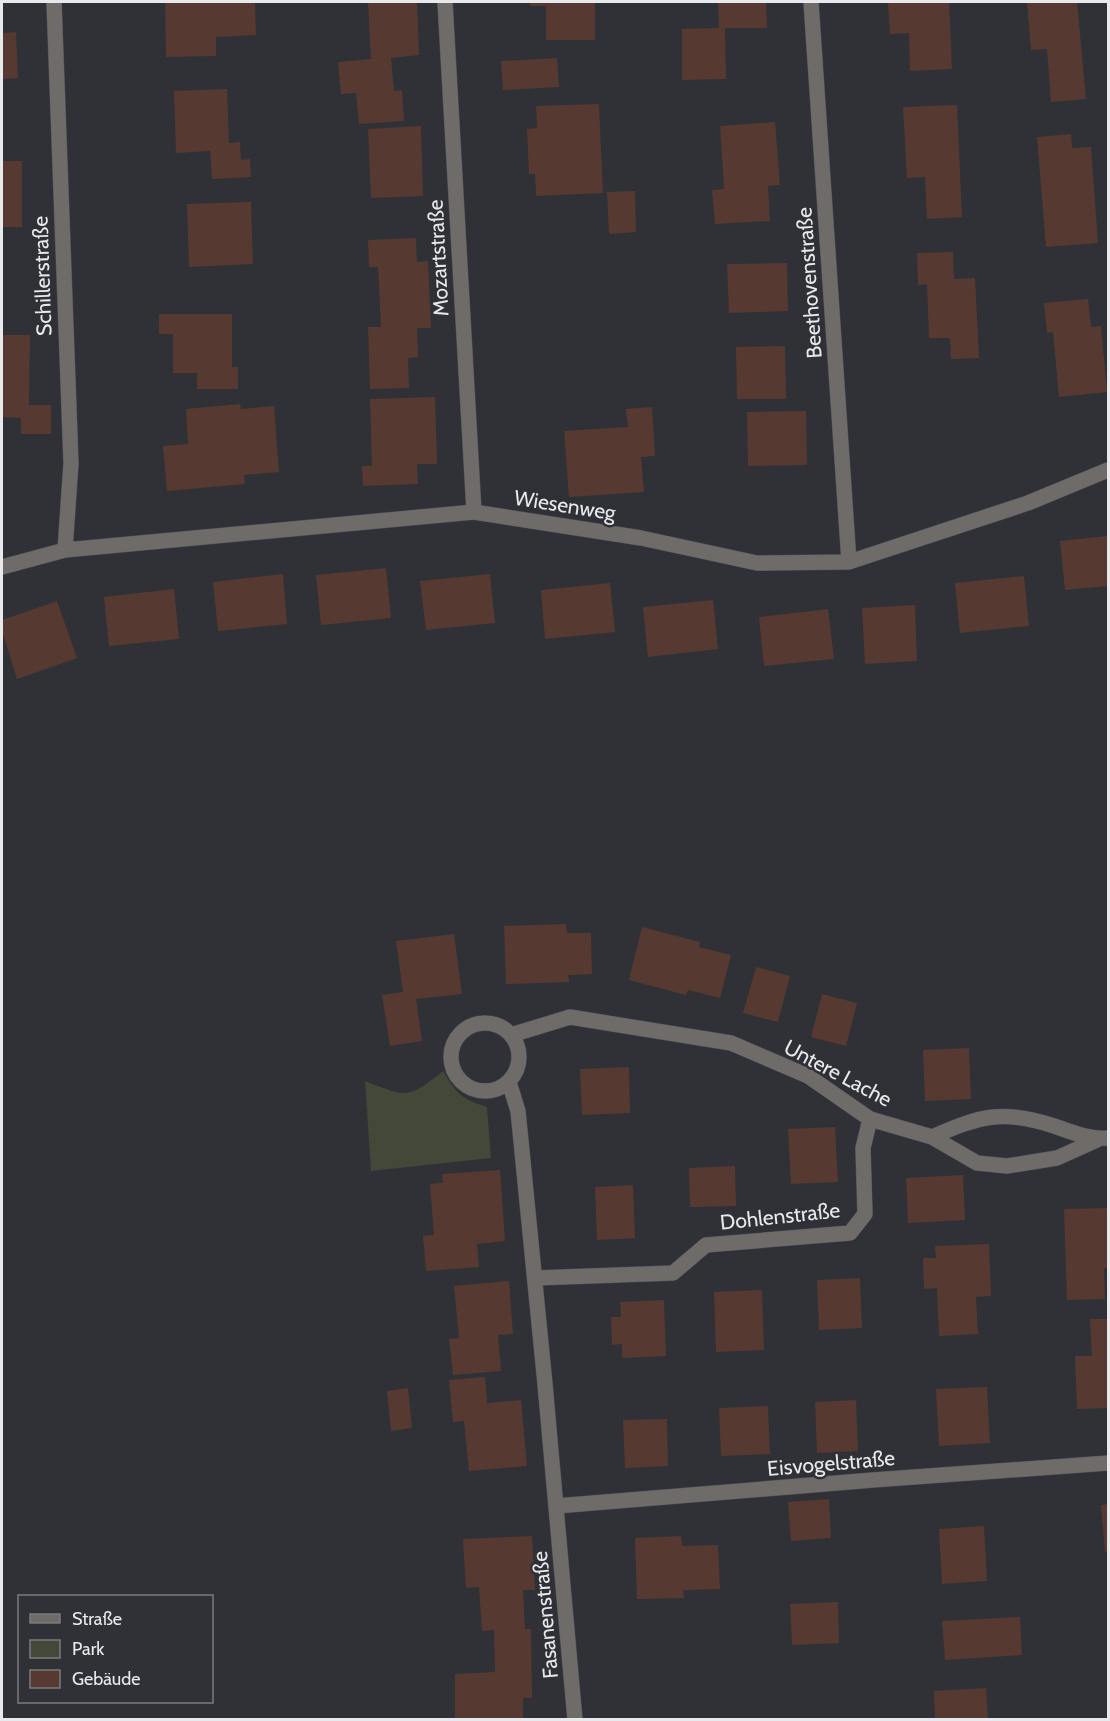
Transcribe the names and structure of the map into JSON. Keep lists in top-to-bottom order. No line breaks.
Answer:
{"streets":{"street":["Mozartstraße","Schillerstraße","Beethovenstraße","Wiesenweg","Untere Lache","Dohlenstraße","Eisvogelstraße","Fasanenstraße"]},"crossings":[["Mozartstraße","Wiesenweg"],["Schillerstraße","Wiesenweg"],["Beethovenstraße","Wiesenweg"],["Untere Lache","Dohlenstraße"],["Eisvogelstraße","Fasanenstraße"]],"legend":["Straße","Park","Gebäude"]}
